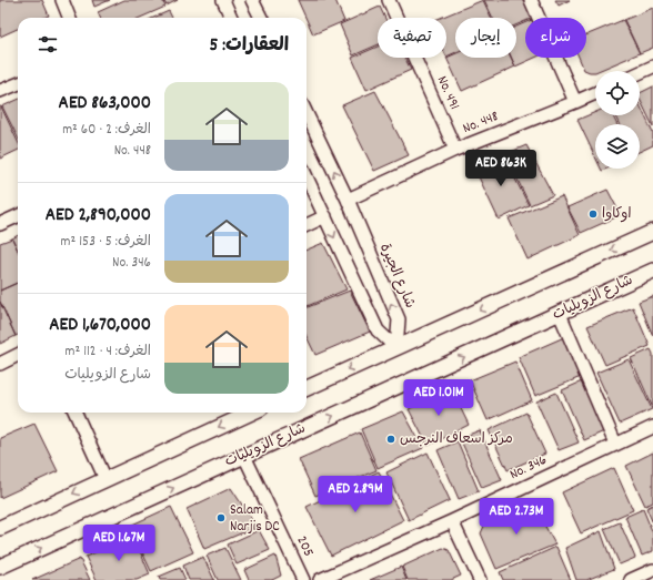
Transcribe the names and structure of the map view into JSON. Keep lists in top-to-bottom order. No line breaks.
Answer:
{"streets":{"street":["No. 491","No. 448","شارع الجيرة","شارع الزويليات","No. 346","205"]},"crossings":[["No. 491","No. 448"],["No. 448","شارع الجيرة"],["شارع الزويليات","205"]],"places":["اوكاوا","مركز اسعاف النرجس","Salam Narjis DC"],"page":{"chip":["شراء","إيجار","تصفية"],"heading":"العقارات: 5","list":[{"name":"AED 863,000","note":"الغرف: 2 · 60 m² · No. 448"},{"name":"AED 2,890,000","note":"الغرف: 5 · 153 m² · No. 346"},{"name":"AED 1,670,000","note":"الغرف: 4 · 112 m² · شارع الزويليات"}],"price":["AED 863K","AED 1.01M","AED 2.89M","AED 2.73M","AED 1.67M"]}}
